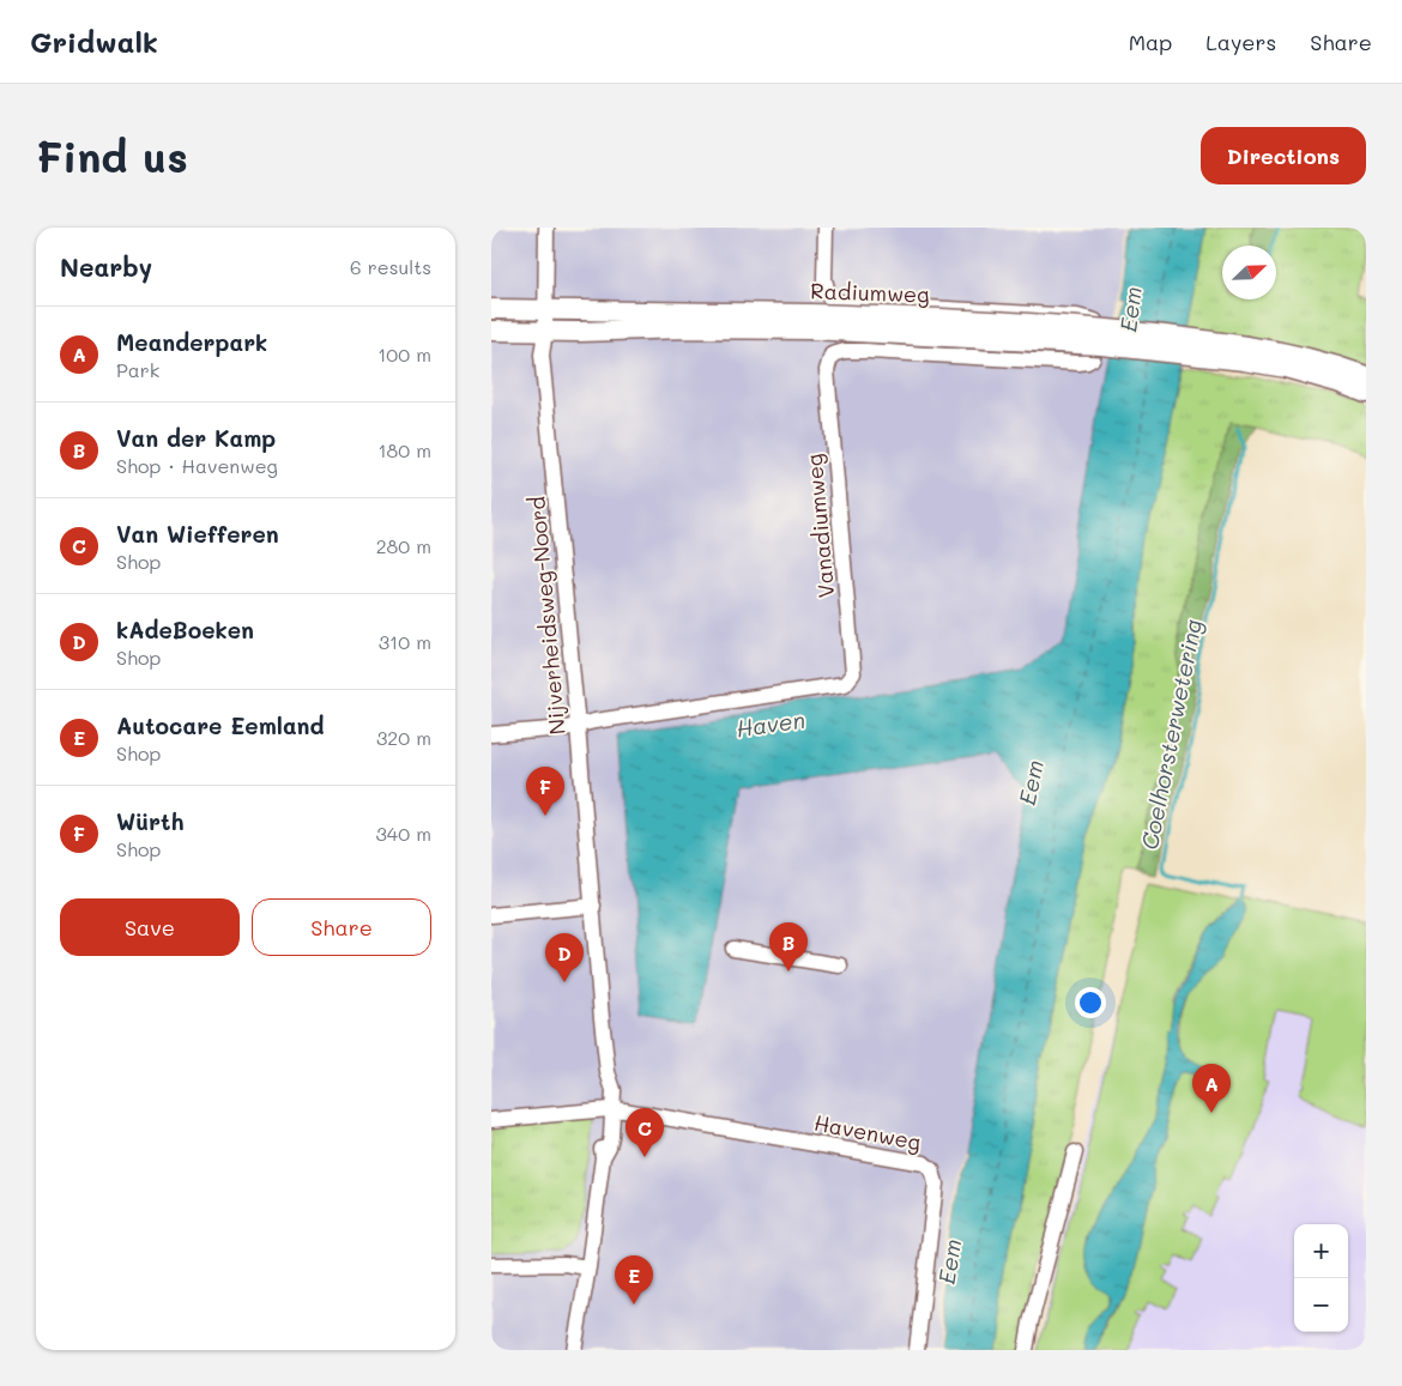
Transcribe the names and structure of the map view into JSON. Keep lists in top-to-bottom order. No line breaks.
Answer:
{"streets":{"main road":["Radiumweg"],"street":["Vanadiumweg","Nijverheidsweg-Noord","Havenweg"]},"crossings":[["Radiumweg","Nijverheidsweg-Noord"],["Vanadiumweg","Nijverheidsweg-Noord"],["Nijverheidsweg-Noord","Havenweg"]],"water":["Eem","Haven","Coelhorsterwetering"],"north":"top right","page":{"header":"Gridwalk","nav":["Map","Layers","Share"],"buttons":["Directions",["Save","Share"]],"title":"Find us","heading":["Nearby","6 results"],"list":[{"mark":"A","name":"Meanderpark","note":"Park","value":"100 m"},{"mark":"B","name":"Van der Kamp","note":"Shop · Havenweg","value":"180 m"},{"mark":"C","name":"Van Wiefferen","note":"Shop","value":"280 m"},{"mark":"D","name":"kAdeBoeken","note":"Shop","value":"310 m"},{"mark":"E","name":"Autocare Eemland","note":"Shop","value":"320 m"},{"mark":"F","name":"Würth","note":"Shop","value":"340 m"}],"pins":["F","B","D","A","C","E"],"map_buttons":["+","−"]}}
